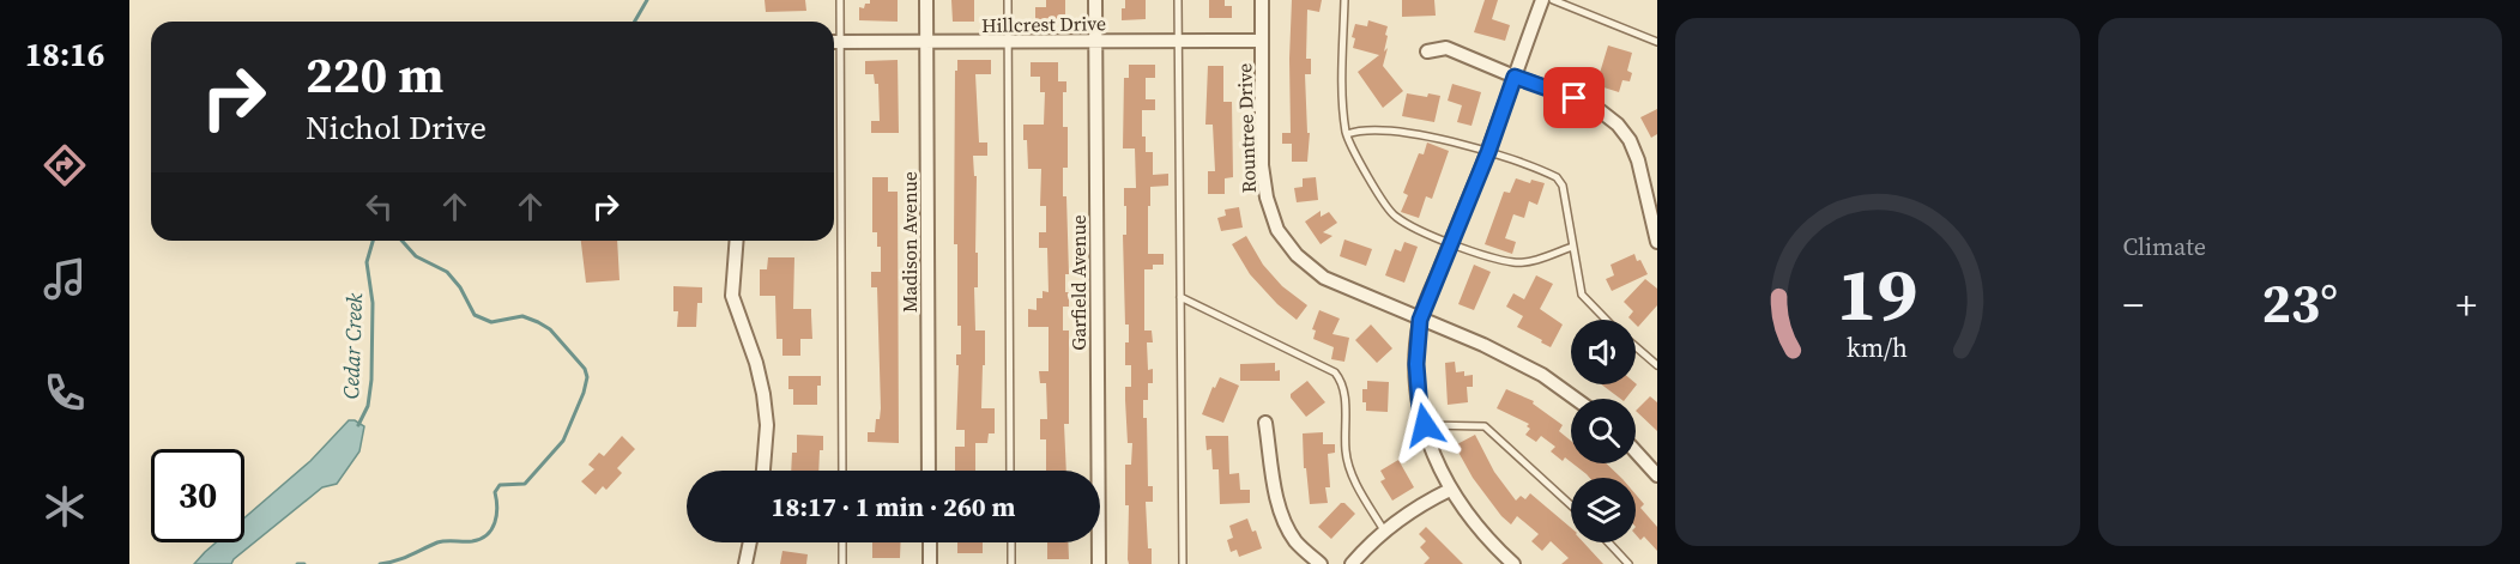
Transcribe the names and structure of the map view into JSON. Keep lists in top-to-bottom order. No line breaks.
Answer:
{"streets":{"street":["Hillcrest Drive","Rountree Drive","Madison Avenue","Garfield Avenue"]},"crossings":[["Hillcrest Drive","Rountree Drive"],["Hillcrest Drive","Madison Avenue"],["Hillcrest Drive","Garfield Avenue"]],"water":["Cedar Creek"],"page":{"tabs":"18:16","tile":"Climate","turn":["220 m","Nichol Drive"],"heat":["−","23°","+"],"limit":"30","trip":"18:17 · 1 min · 260 m","gauge":["19","km/h"]}}
